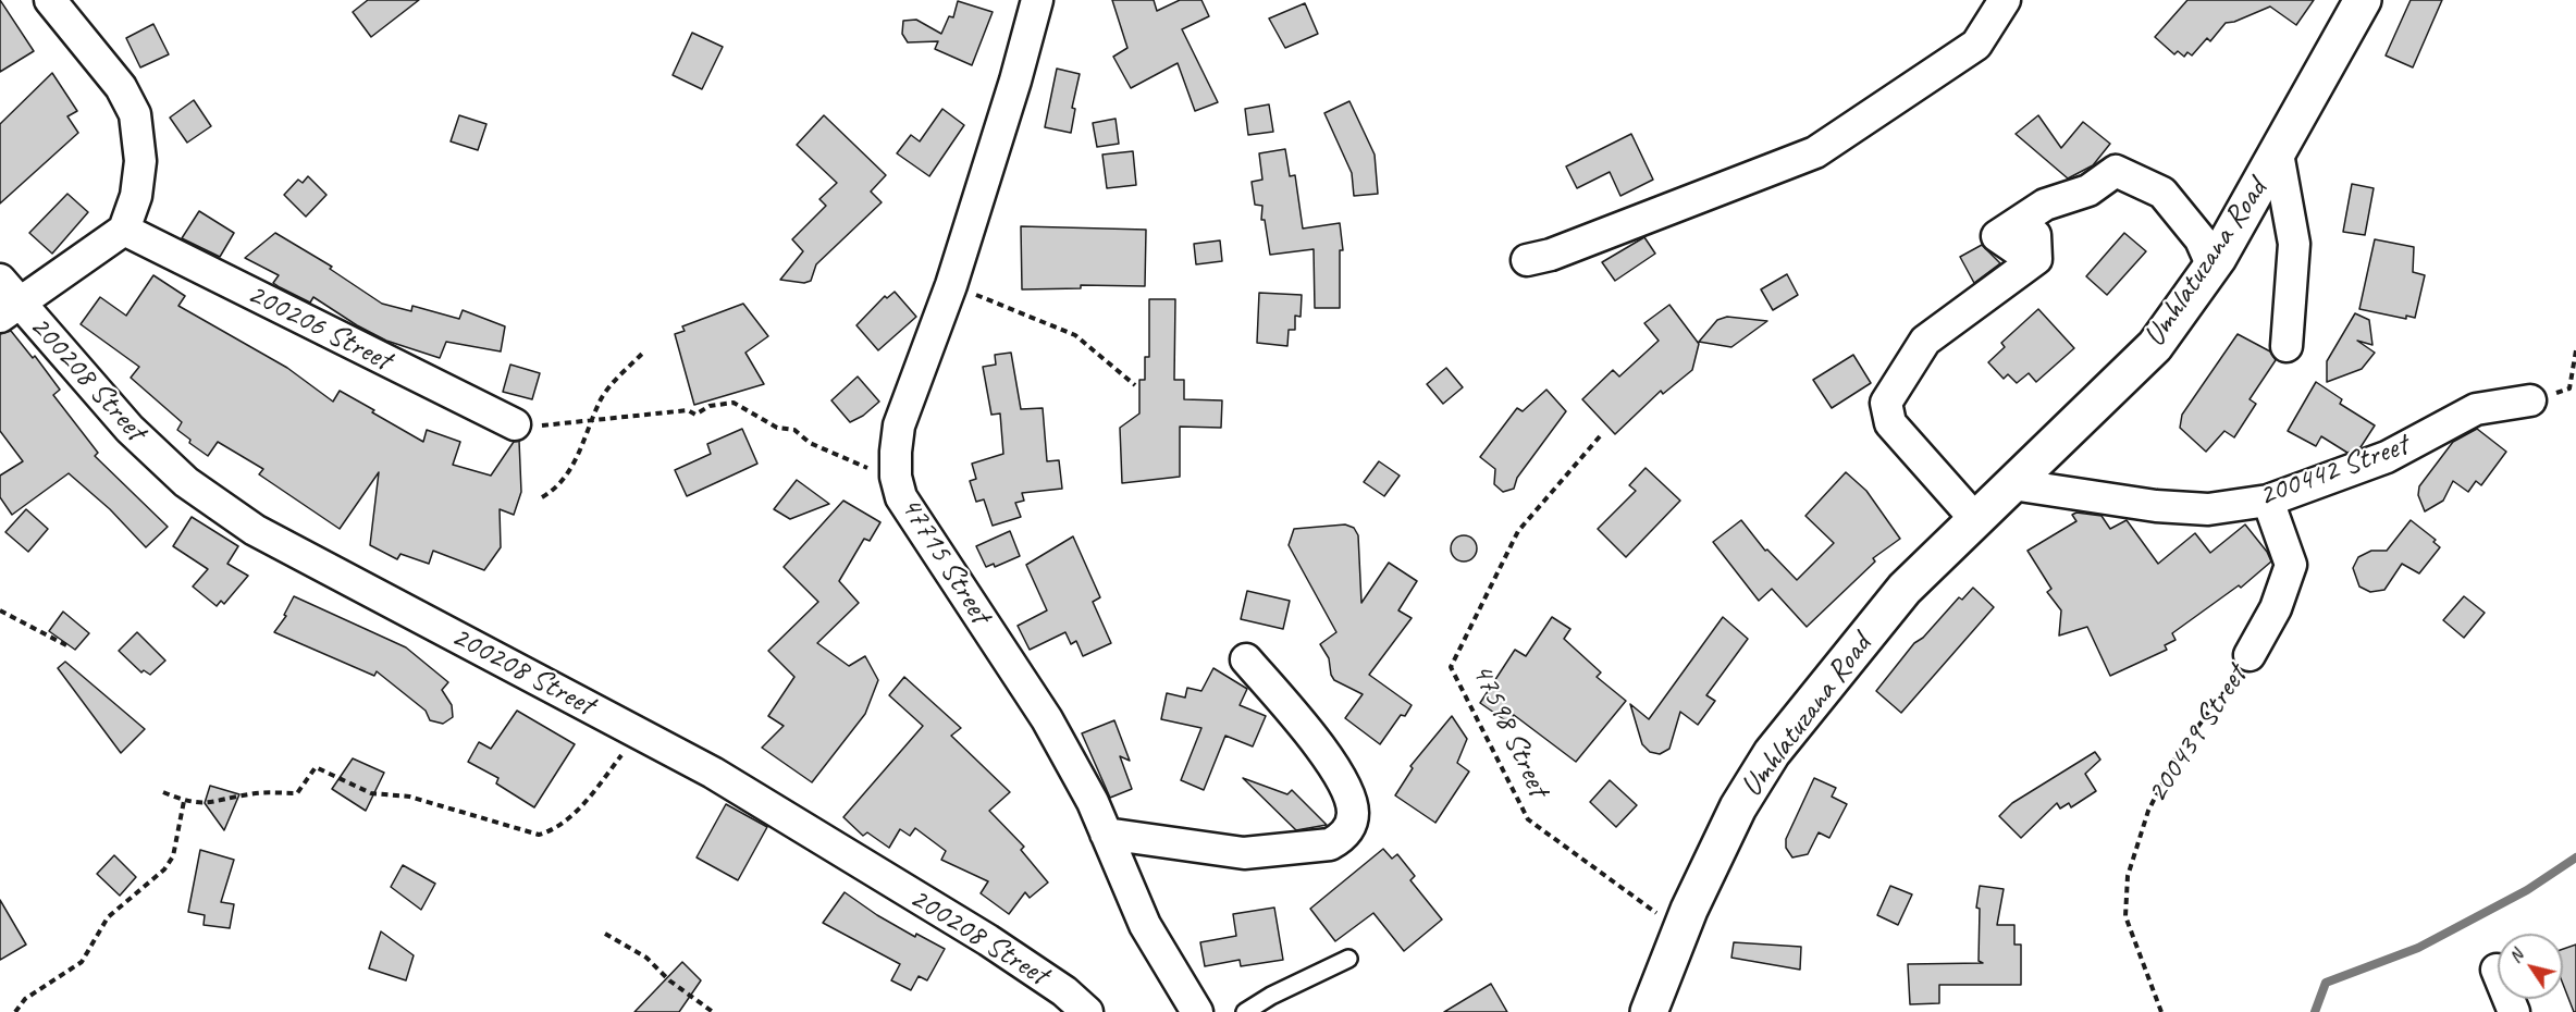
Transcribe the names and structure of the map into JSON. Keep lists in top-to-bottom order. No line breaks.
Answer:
{"streets":{"street":["Umhlatuzana Road","200206 Street","200208 Street","200442 Street","47715 Street","200439 Street"],"path":["47598 Street"]},"crossings":[["Umhlatuzana Road","200442 Street"],["Umhlatuzana Road","47598 Street"],["200442 Street","200439 Street"]],"north":"top left"}
